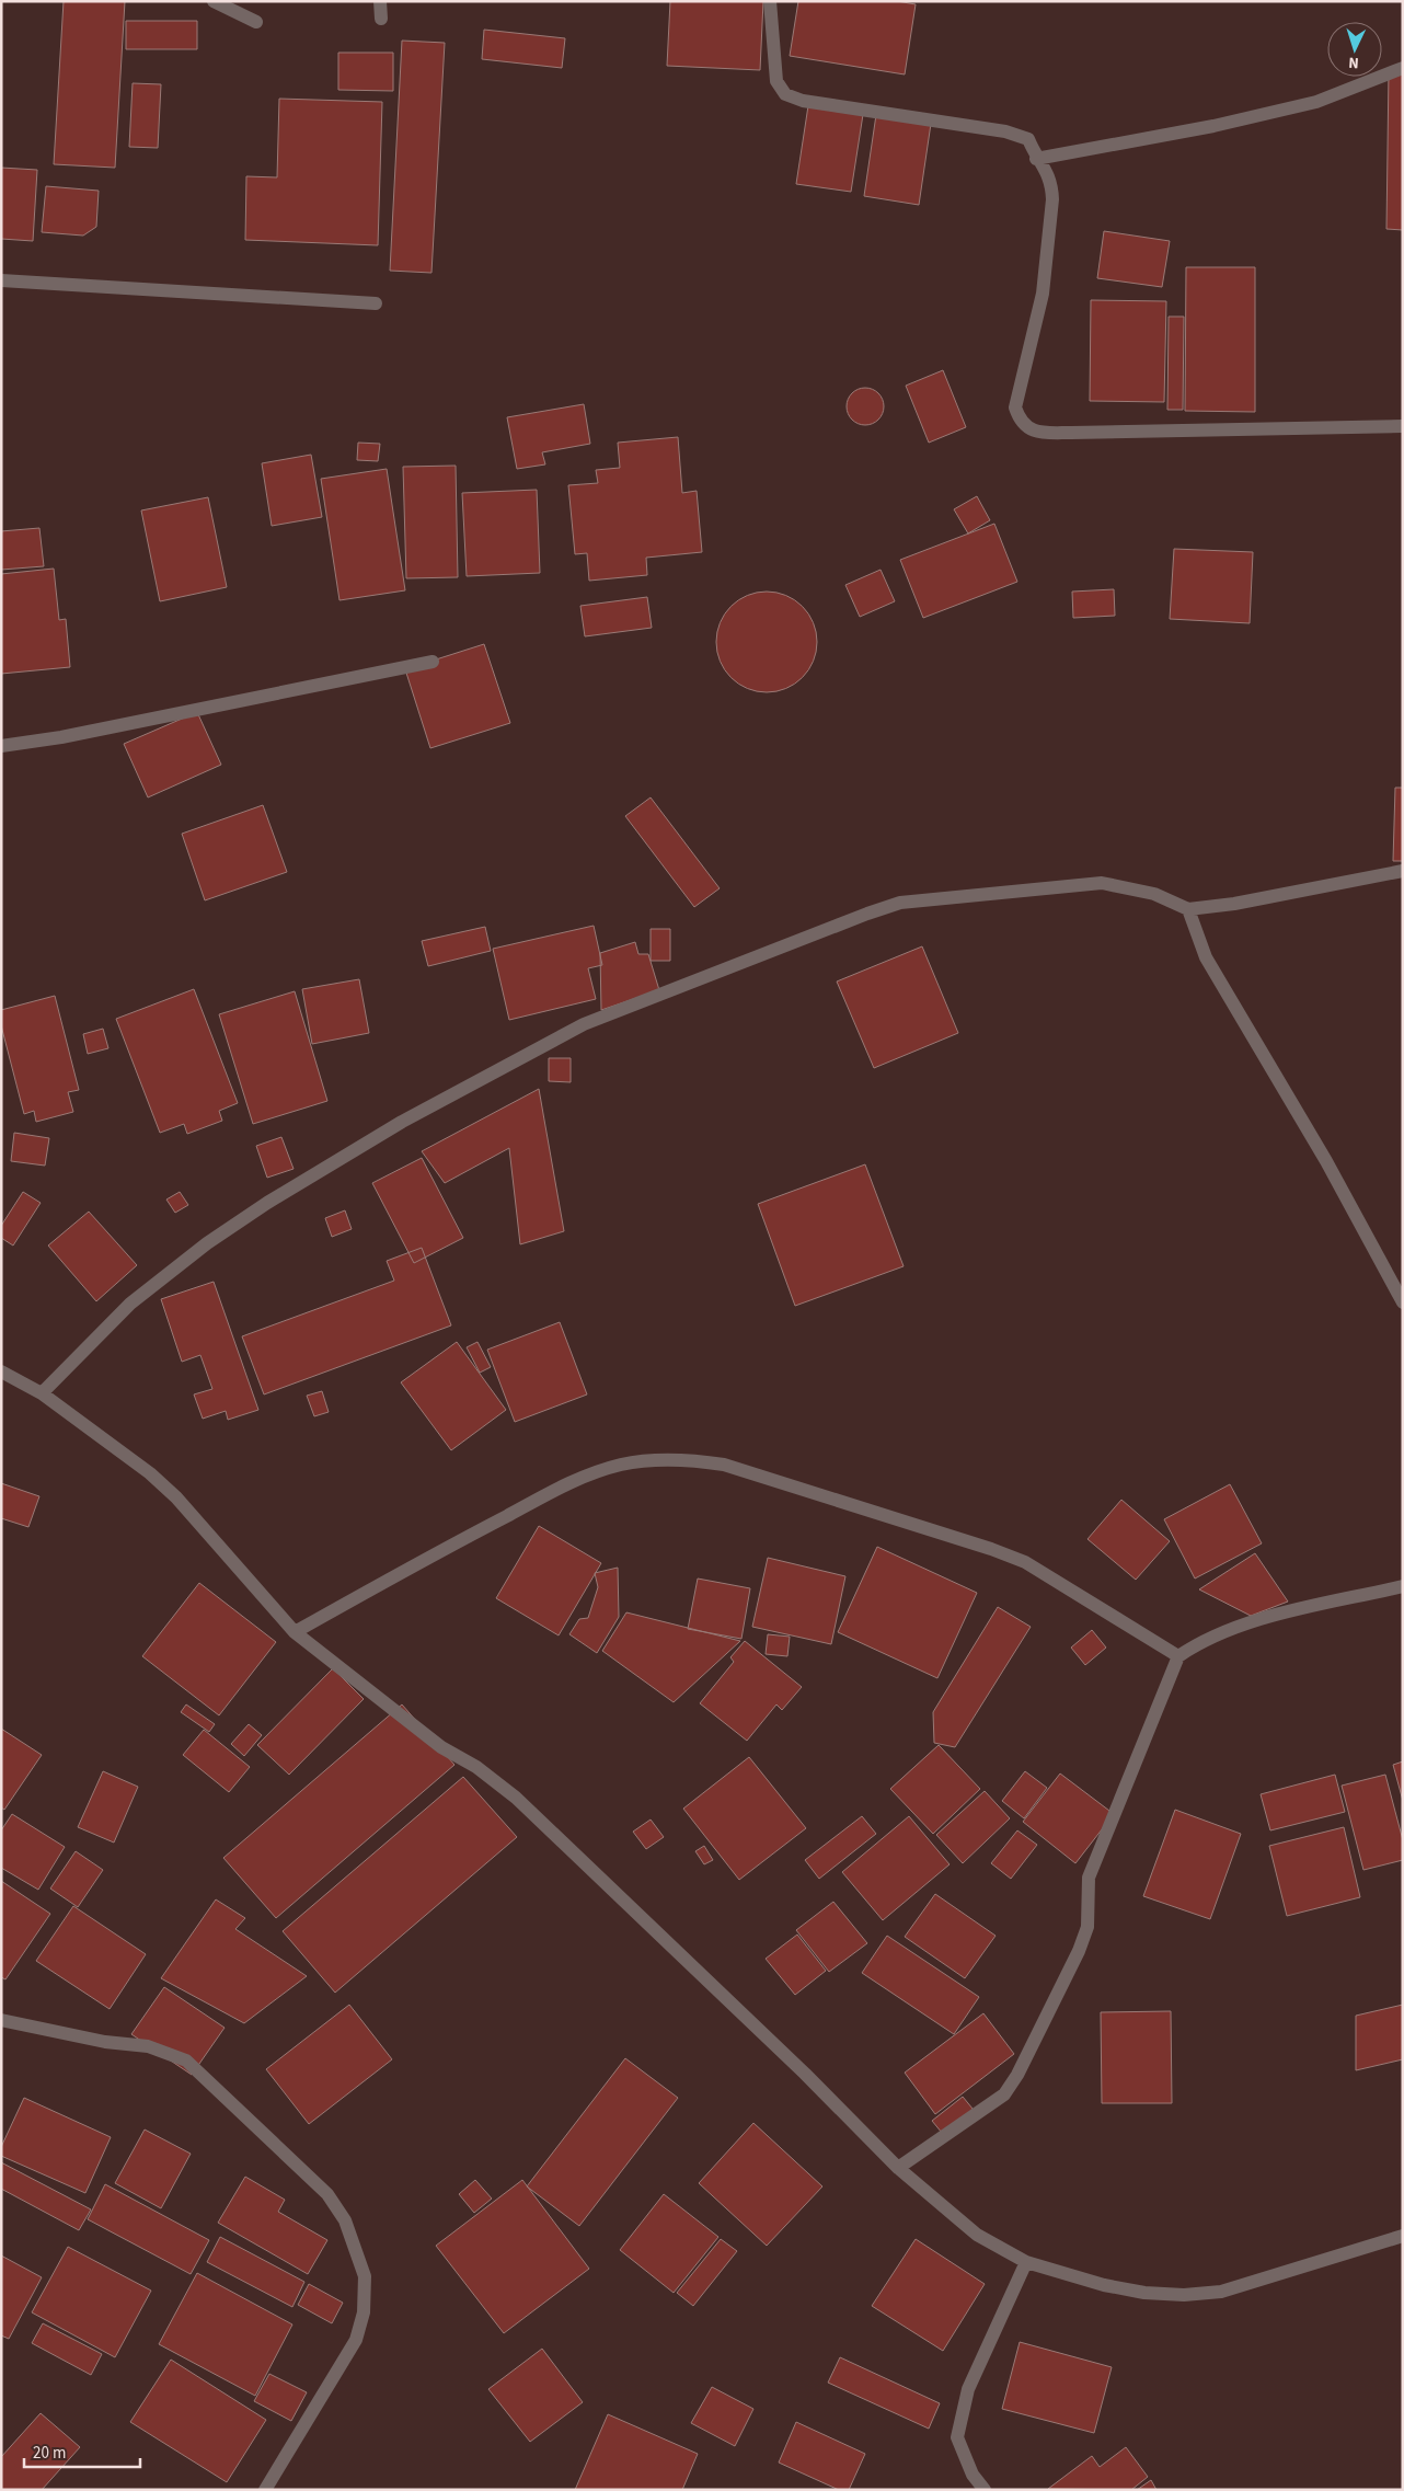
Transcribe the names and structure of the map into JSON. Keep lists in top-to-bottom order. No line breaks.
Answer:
{"scale_bar":"20 m","north":"bottom"}
